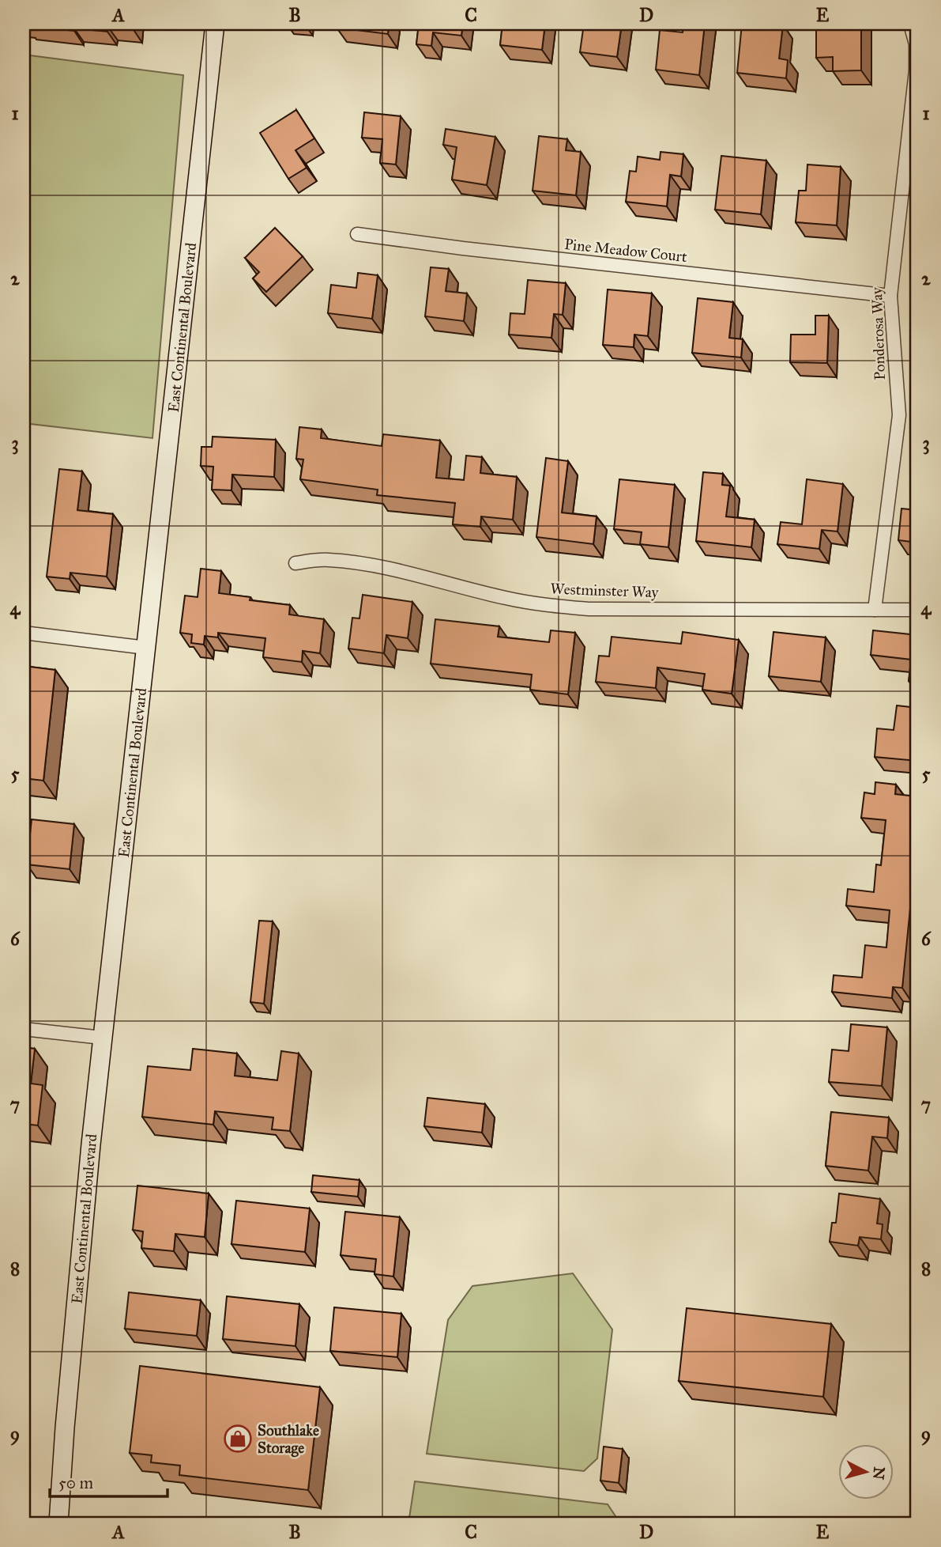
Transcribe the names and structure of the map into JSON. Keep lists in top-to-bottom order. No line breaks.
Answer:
{"streets":{"main road":["East Continental Boulevard"],"street":["Pine Meadow Court","Ponderosa Way","Westminster Way"]},"crossings":[["Pine Meadow Court","Ponderosa Way"],["Ponderosa Way","Westminster Way"]],"places":{"shop":["Southlake Storage"]},"scale_bar":"50 m","north":"right","grid":{"columns":["A","B","C","D","E"],"rows":["1","2","3","4","5","6","7","8","9"]}}
